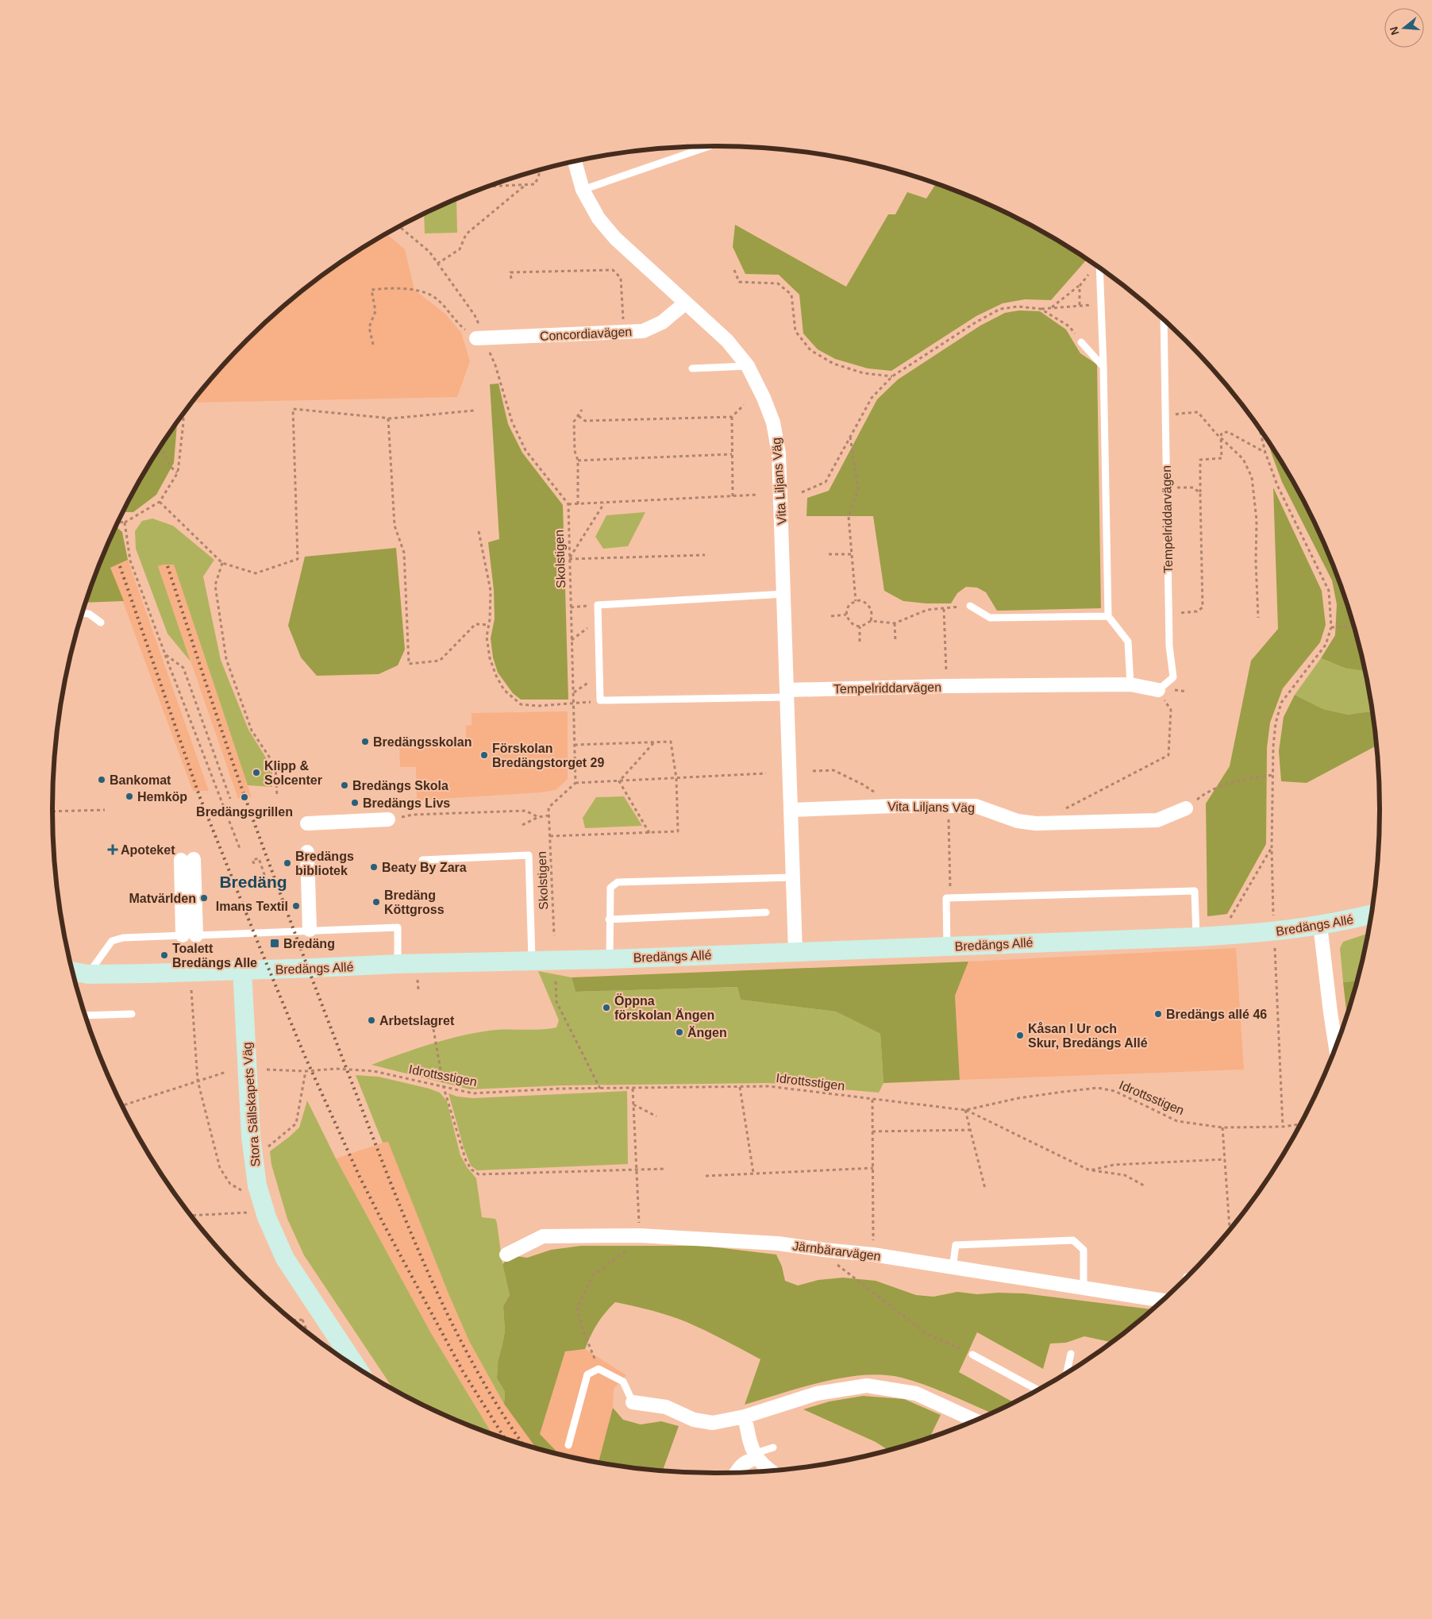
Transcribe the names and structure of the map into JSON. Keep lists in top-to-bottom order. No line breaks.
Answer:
{"streets":{"street":["Concordiavägen","Vita Liljans Väg","Tempelriddarvägen","Bredängs Allé","Stora Sällskapets Väg","Järnbärarvägen"],"path":["Skolstigen","Idrottsstigen"]},"crossings":[["Concordiavägen","Vita Liljans Väg"],["Vita Liljans Väg","Tempelriddarvägen"],["Vita Liljans Väg","Bredängs Allé"],["Bredängs Allé","Stora Sällskapets Väg"]],"districts":["Bredäng"],"places":{"other":["Bredängsskolan","Förskolan Bredängstorget 29","Klipp & Solcenter","Bankomat","Bredängs Skola","Hemköp","Bredängsgrillen","Bredängs Livs","Bredängs bibliotek","Beaty By Zara","Matvärlden","Bredäng Köttgross","Imans Textil","Toalett Bredängs Alle","Öppna förskolan Ängen","Bredängs allé 46","Arbetslagret","Ängen","Kåsan I Ur och Skur, Bredängs Allé"],"health":["Apoteket"],"transit":["Bredäng"]},"north":"left"}
